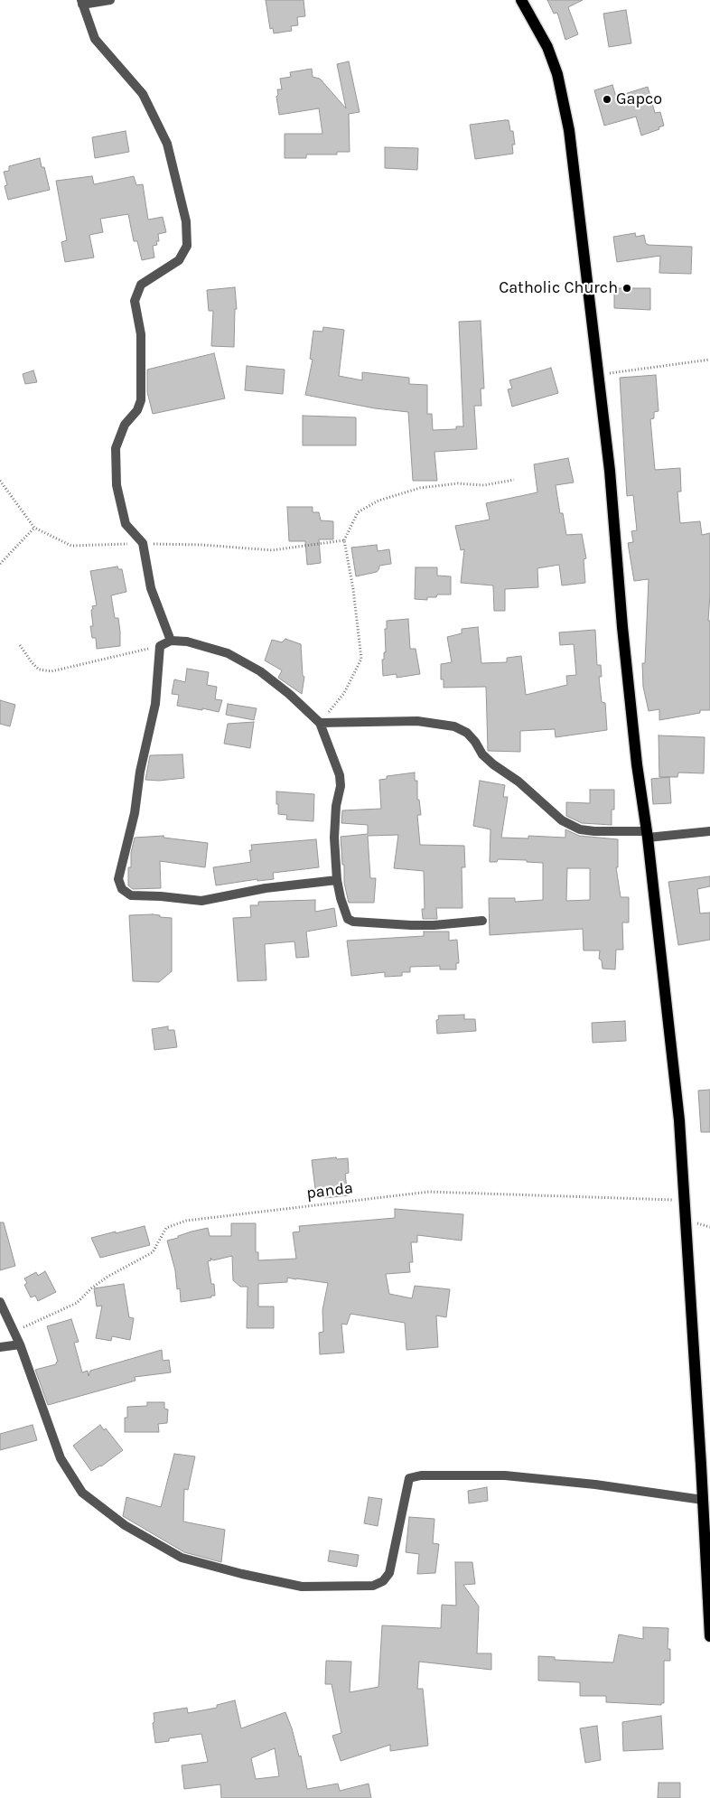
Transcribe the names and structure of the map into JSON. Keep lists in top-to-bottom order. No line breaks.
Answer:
{"streets":{"path":["panda"]},"places":["Gapco","Catholic Church"]}
